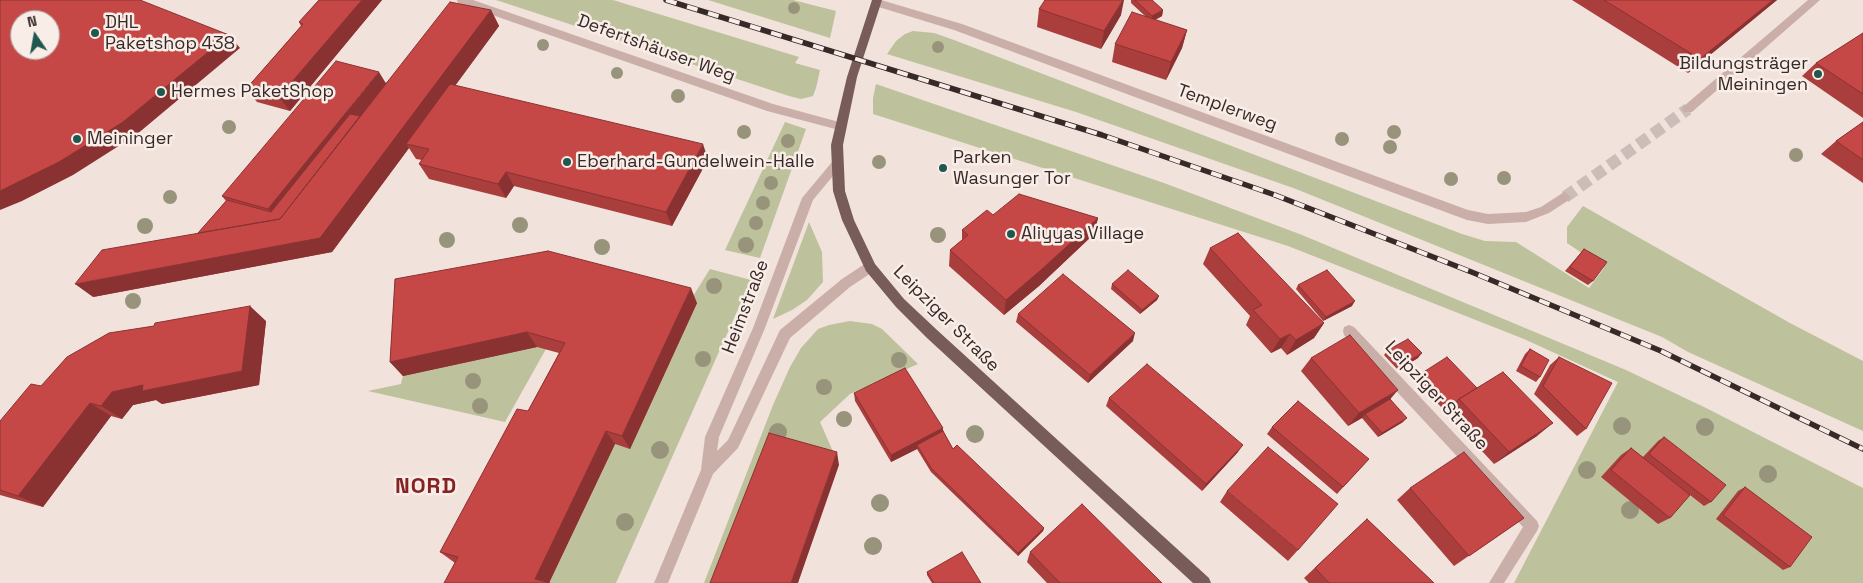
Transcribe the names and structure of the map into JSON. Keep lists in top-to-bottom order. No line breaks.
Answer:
{"streets":{"main road":["Leipziger Straße"],"street":["Defertshäuser Weg","Templerweg","Heimstraße"]},"crossings":[["Defertshäuser Weg","Leipziger Straße"],["Templerweg","Leipziger Straße"],["Heimstraße","Leipziger Straße"]],"districts":["NORD"],"places":["DHL Paketshop 438","Bildungsträger Meiningen","Hermes PaketShop","Meininger","Eberhard-Gundelwein-Halle","Parken Wasunger Tor","Aliyyas Village"],"north":"top"}
